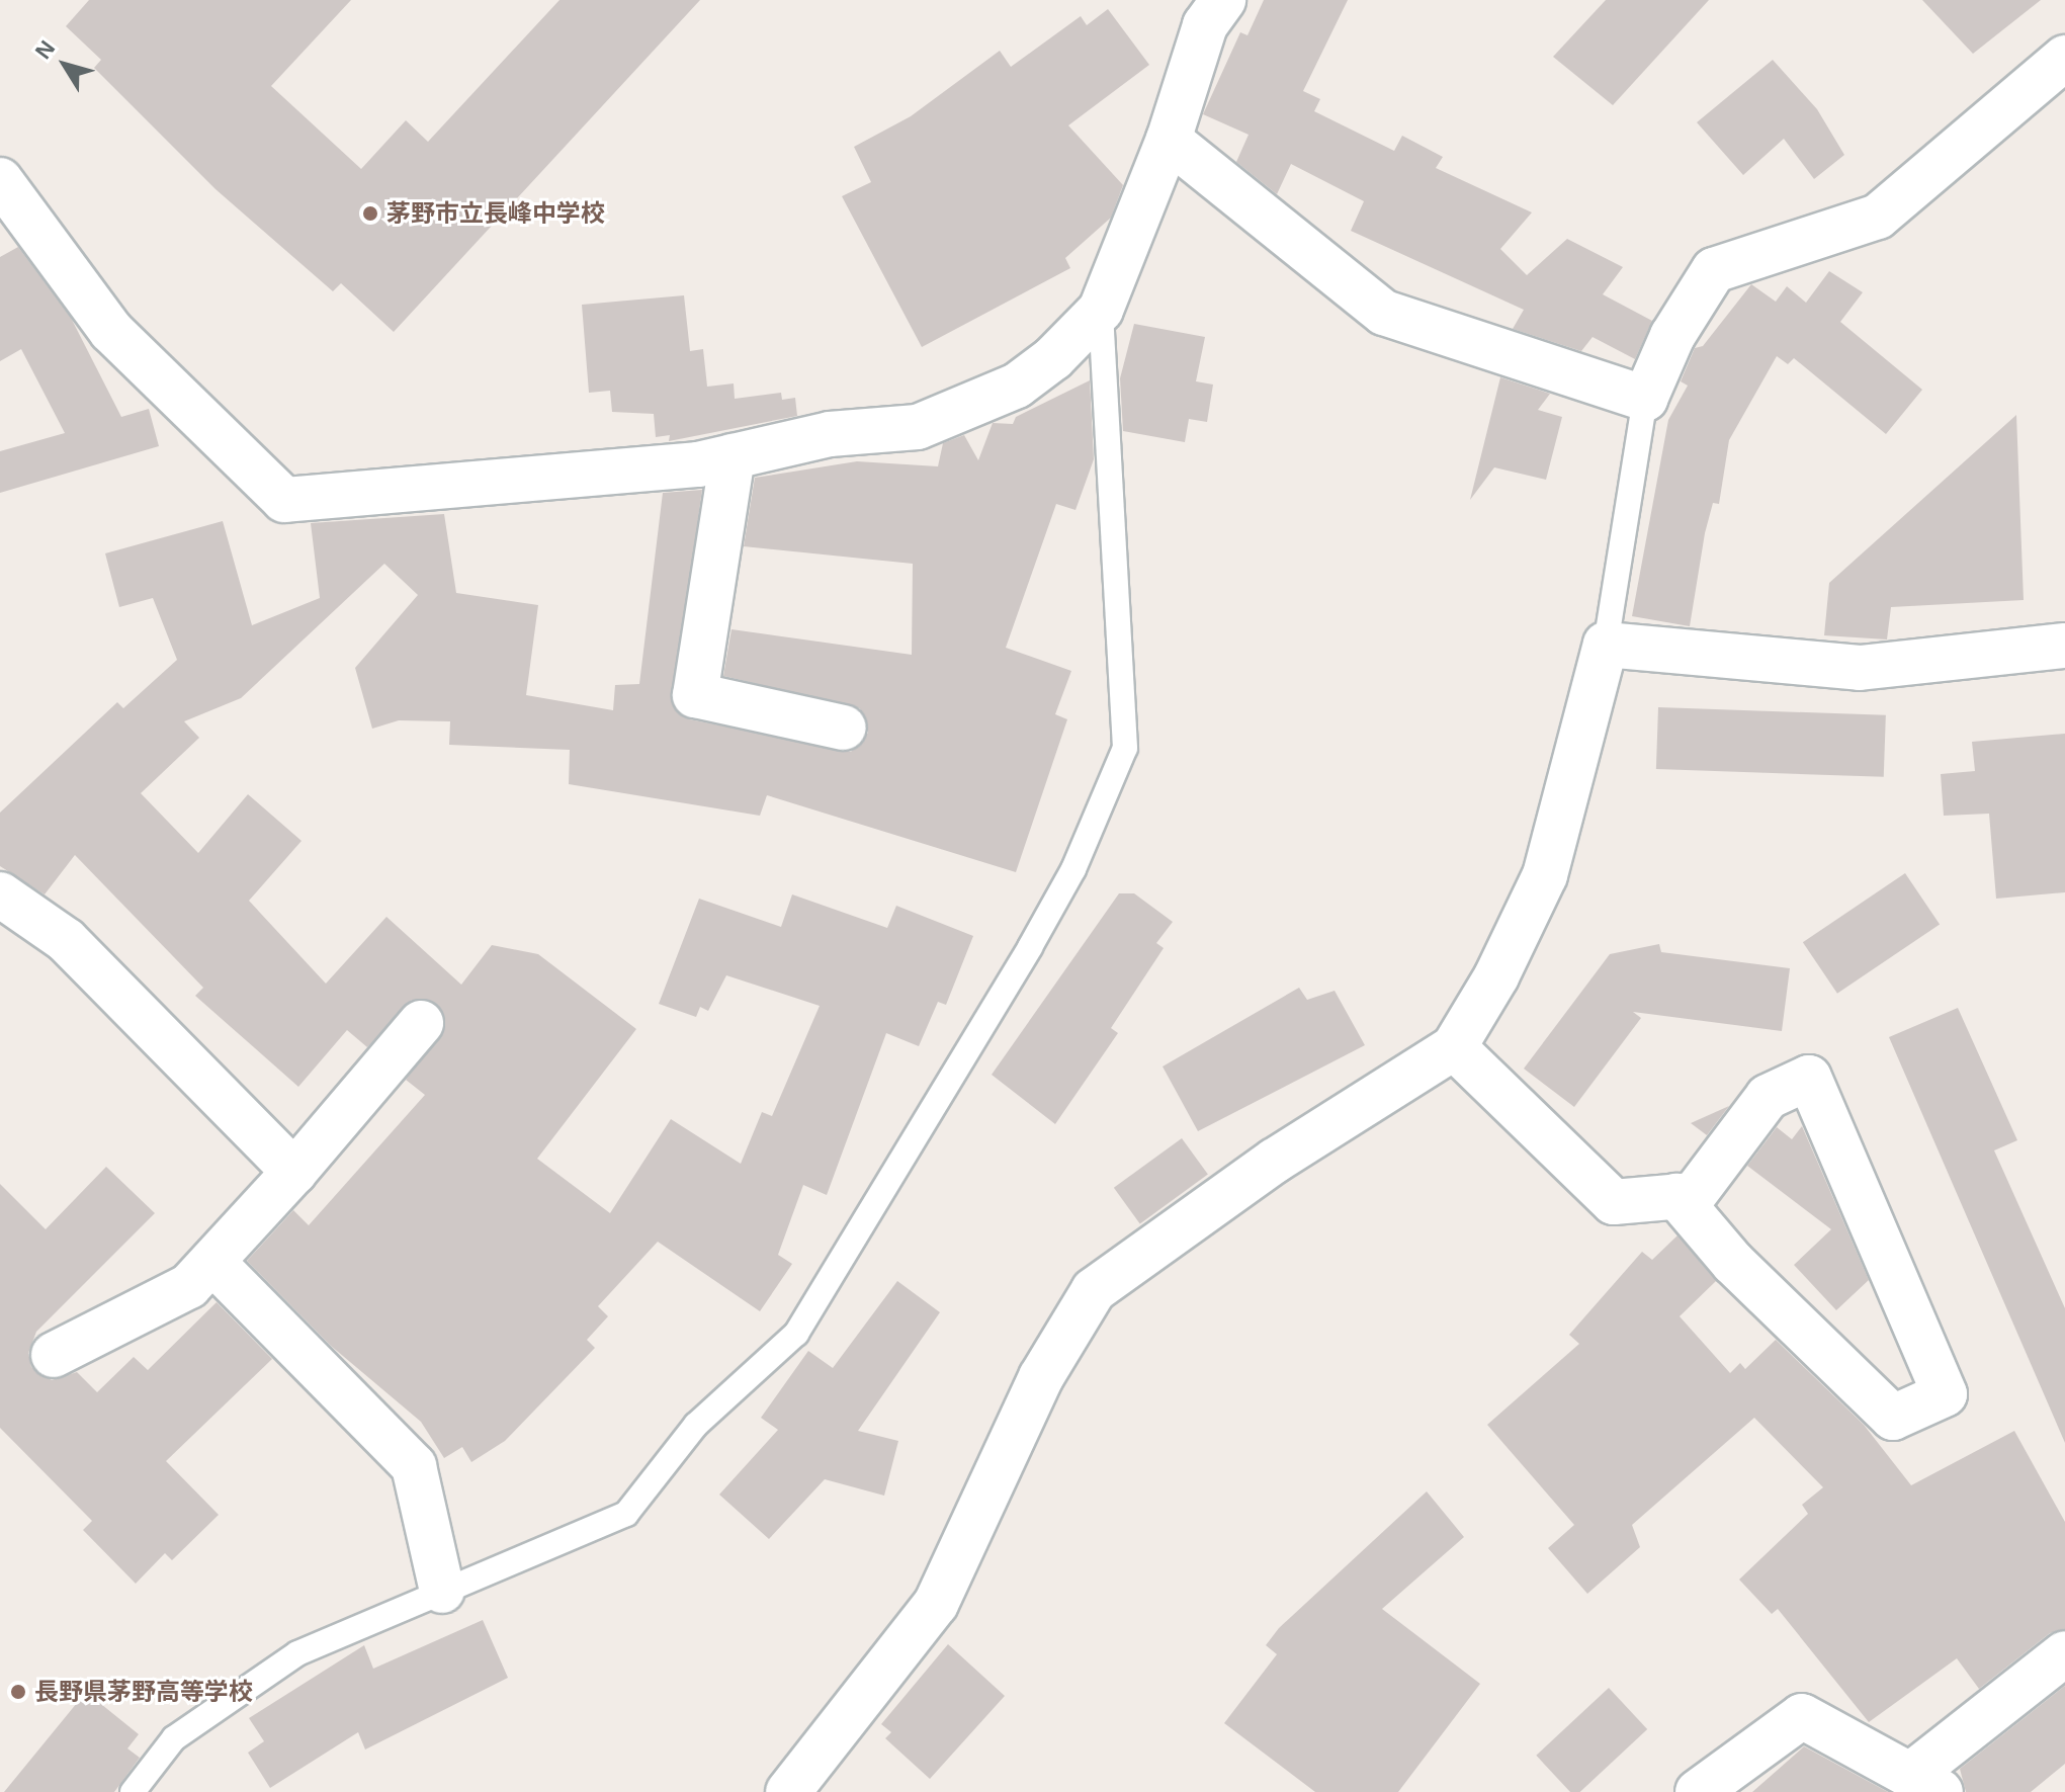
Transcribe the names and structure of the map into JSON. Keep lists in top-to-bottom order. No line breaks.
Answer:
{"places":["茅野市立長峰中学校","長野県茅野高等学校"],"north":"top left"}
